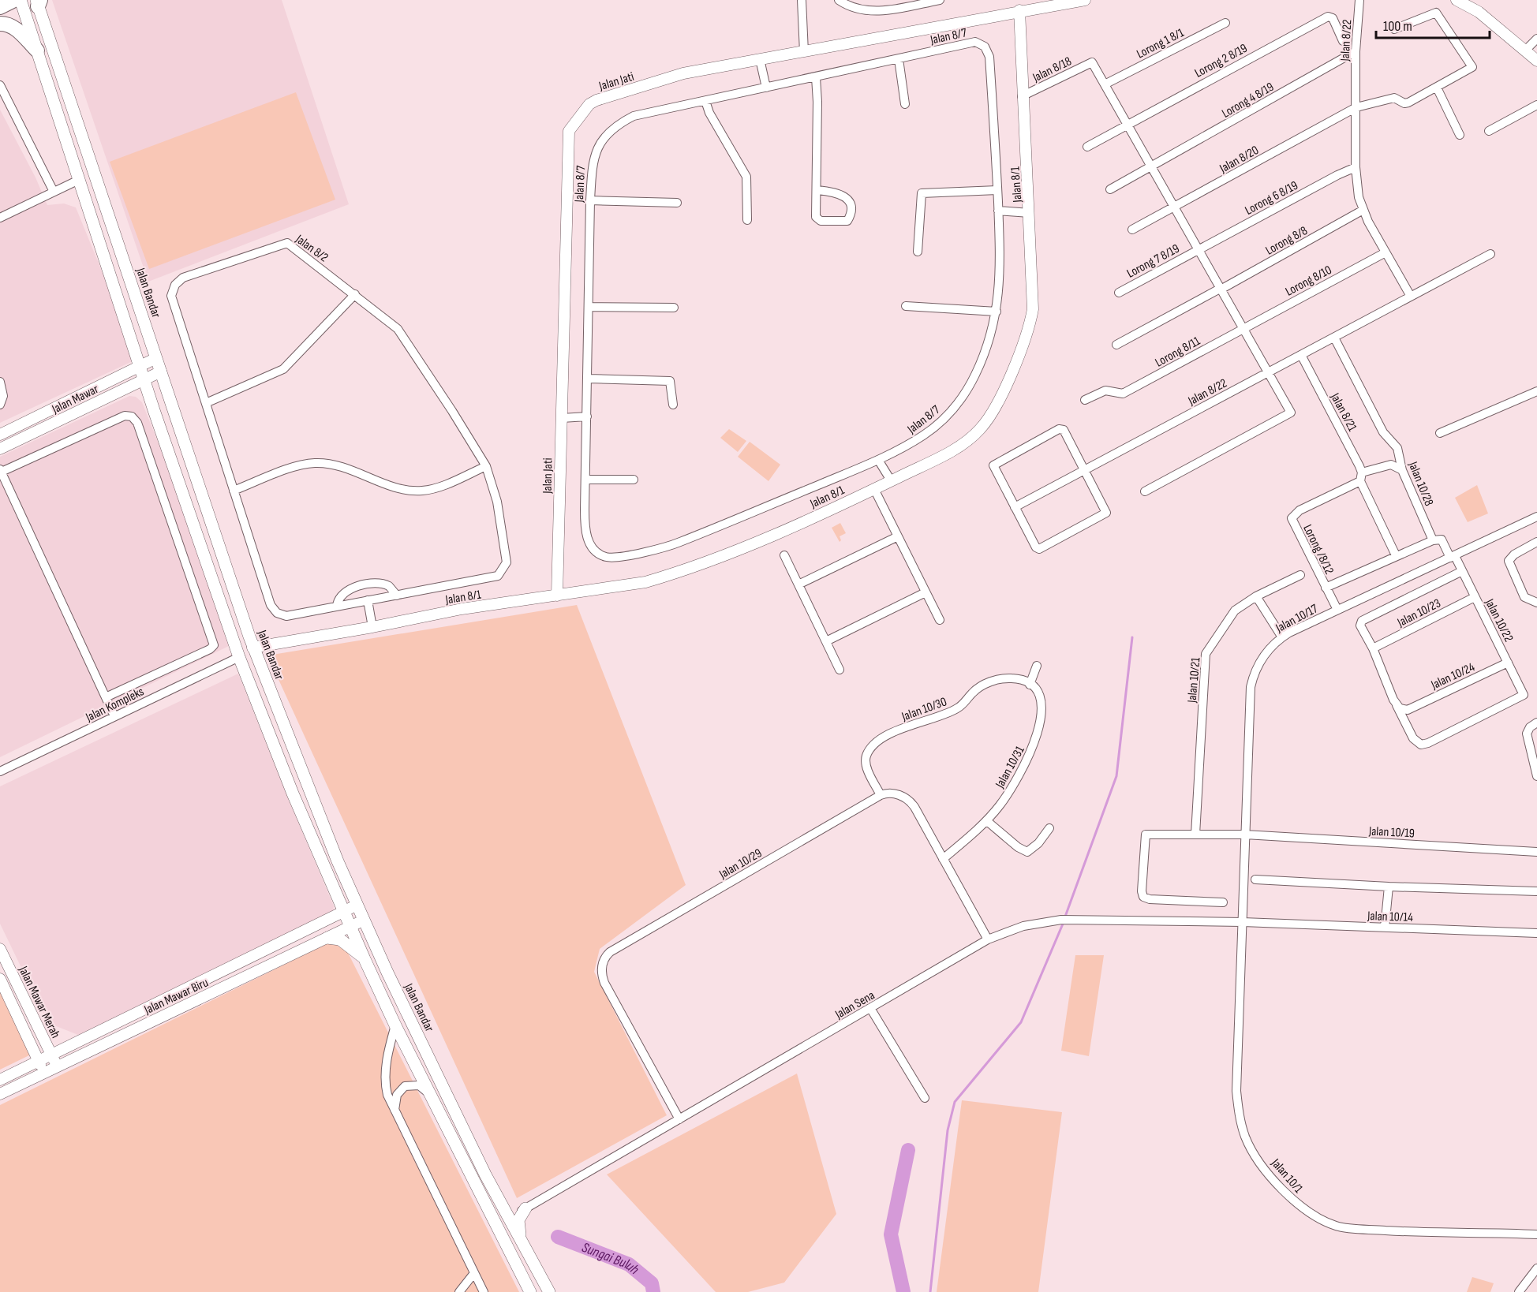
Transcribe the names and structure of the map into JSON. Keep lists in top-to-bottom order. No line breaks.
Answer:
{"streets":{"main road":["Jalan Bandar"],"street":["Jalan 8/7","Jalan 8/22","Lorong 1 8/1","Lorong 2 8/19","Jalan 8/18","Jalan Jati","Lorong 4 8/19","Jalan 8/20","Jalan 8/1","Lorong 6 8/19","Lorong 8/8","Jalan 8/2","Lorong 7 8/19","Lorong 8/10","Lorong 8/11","Jalan Mawar","Jalan 8/21","Jalan 10/28","Lorong /8/12","Jalan 10/23","Jalan 10/17","Jalan 10/22","Jalan 10/24","Jalan 10/21","Jalan Kompleks","Jalan 10/30","Jalan 10/31","Jalan 10/19","Jalan 10/29","Jalan 10/14","Jalan Mawar Biru","Jalan Mawar Merah","Jalan Sena","Jalan 10/1"]},"crossings":[["Jalan 8/22","Lorong 4 8/19"],["Jalan 8/22","Jalan 8/20"],["Jalan 8/22","Lorong 6 8/19"],["Jalan 8/22","Lorong 8/8"],["Jalan 8/22","Lorong 8/10"],["Jalan 8/22","Jalan 8/21"],["Jalan 8/22","Jalan 10/28"],["Lorong 1 8/1","Jalan 8/18"],["Jalan 8/18","Jalan 8/1"],["Jalan Jati","Jalan 8/1"],["Jalan 8/1","Jalan Bandar"],["Lorong 6 8/19","Lorong 7 8/19"],["Lorong 8/10","Lorong 8/11"],["Jalan Bandar","Jalan Mawar"],["Jalan Bandar","Jalan Mawar Biru"],["Jalan Bandar","Jalan Sena"],["Jalan 8/21","Lorong /8/12"],["Jalan 10/28","Jalan 10/17"],["Jalan 10/28","Jalan 10/22"],["Lorong /8/12","Jalan 10/17"],["Jalan 10/23","Jalan 10/22"],["Jalan 10/17","Jalan 10/22"],["Jalan 10/17","Jalan 10/19"],["Jalan 10/17","Jalan 10/14"],["Jalan 10/17","Jalan Sena"],["Jalan 10/17","Jalan 10/1"],["Jalan 10/22","Jalan 10/24"],["Jalan 10/21","Jalan 10/19"],["Jalan 10/30","Jalan 10/31"],["Jalan 10/30","Jalan 10/29"],["Jalan 10/29","Jalan Sena"],["Jalan 10/14","Jalan Sena"],["Jalan 10/14","Jalan 10/1"],["Jalan Mawar Biru","Jalan Mawar Merah"],["Jalan Sena","Jalan 10/1"]],"water":["Sungai Buluh"],"scale_bar":"100 m"}
